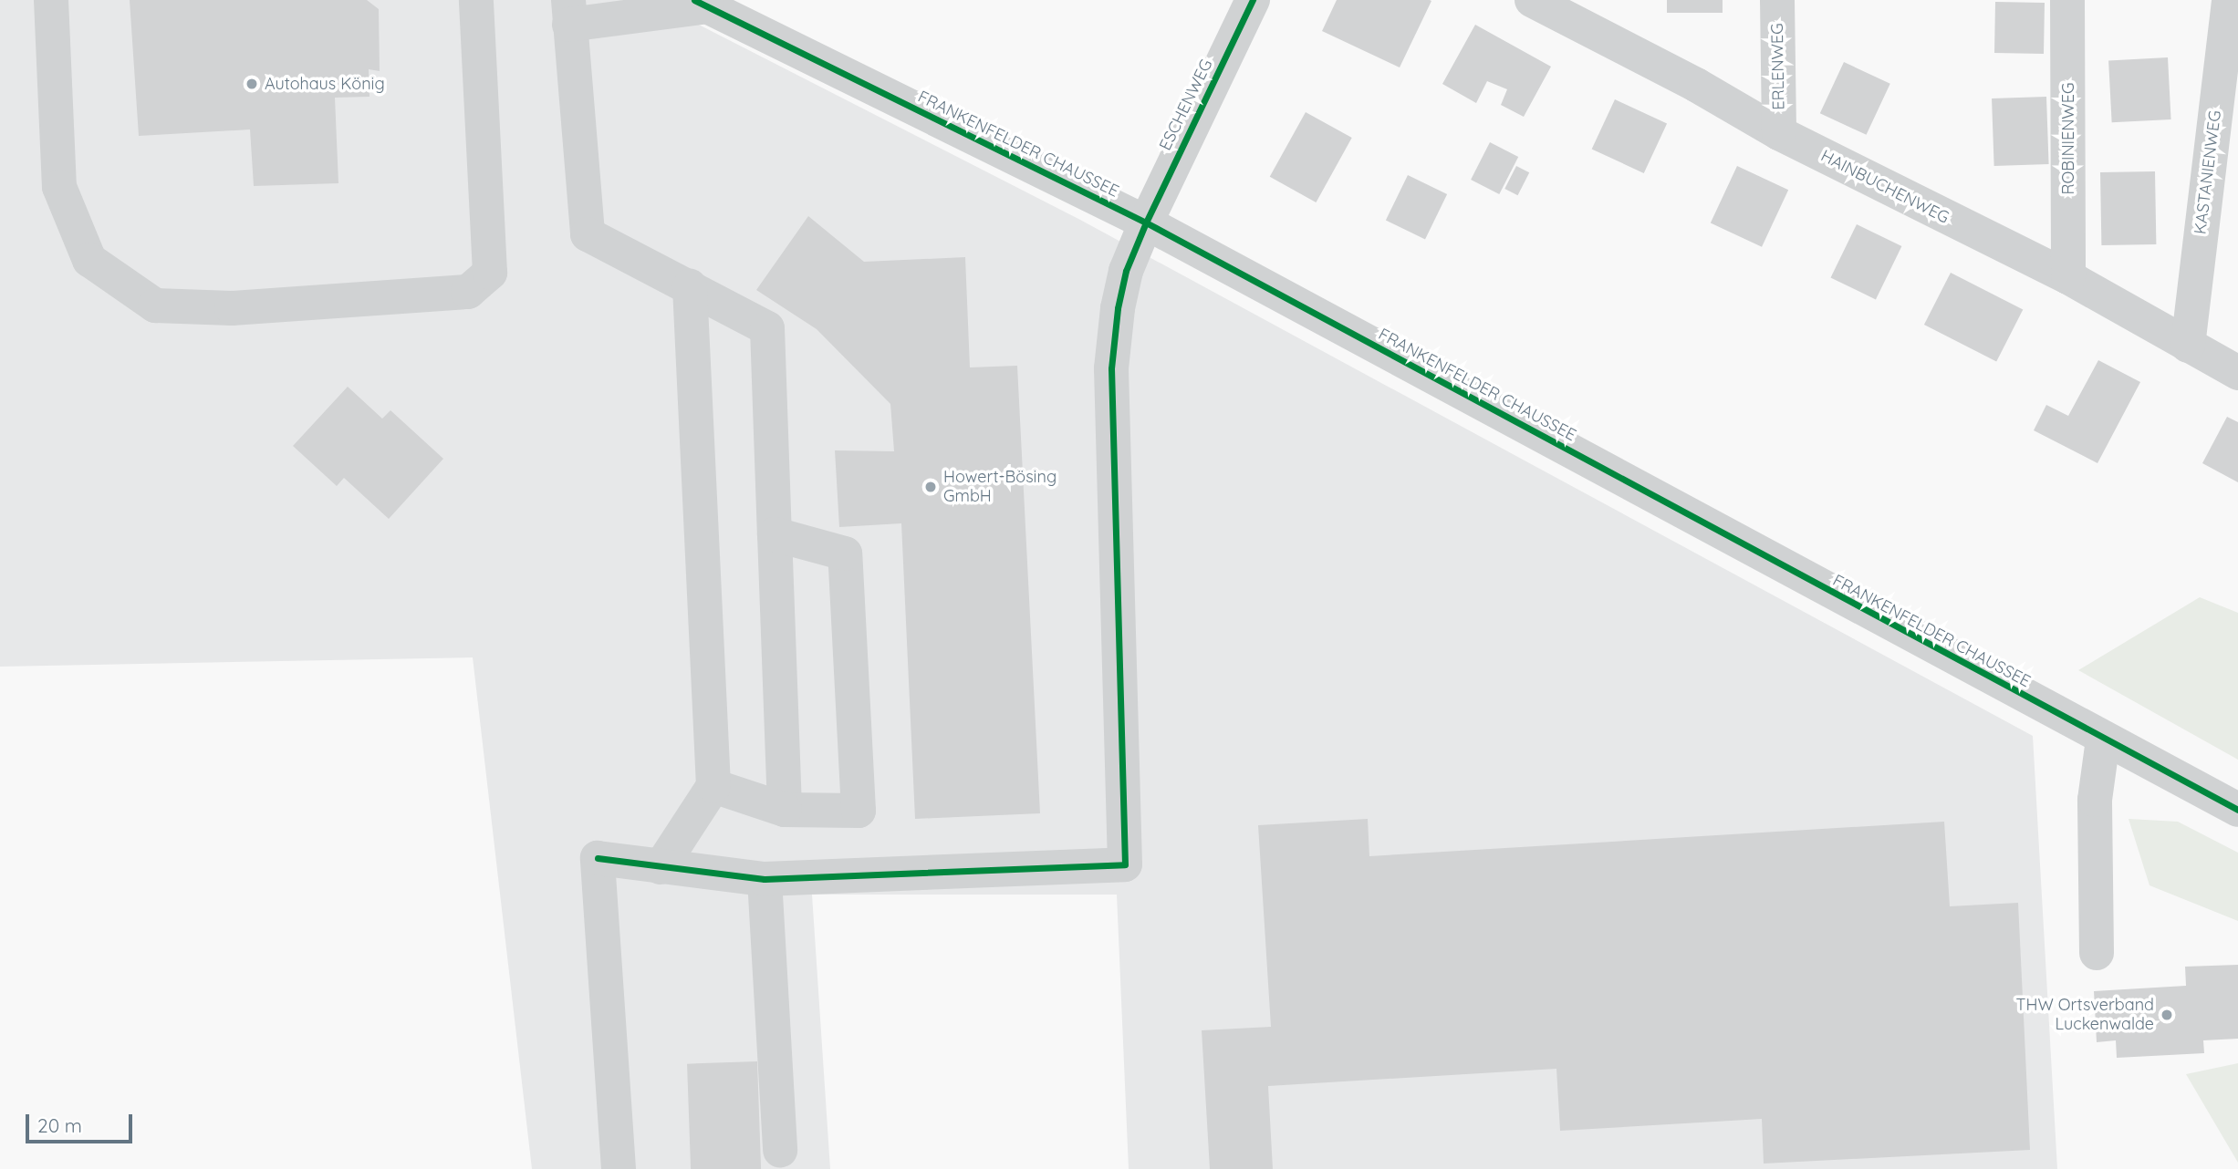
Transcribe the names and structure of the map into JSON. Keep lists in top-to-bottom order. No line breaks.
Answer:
{"streets":{"street":["ERLENWEG","ESCHENWEG","ROBINIENWEG","FRANKENFELDER CHAUSSEE","KASTANIENWEG","HAINBUCHENWEG"]},"crossings":[["ERLENWEG","HAINBUCHENWEG"],["ESCHENWEG","FRANKENFELDER CHAUSSEE"],["ROBINIENWEG","HAINBUCHENWEG"],["KASTANIENWEG","HAINBUCHENWEG"]],"places":["Autohaus König","Howert-Bösing GmbH","THW Ortsverband Luckenwalde"],"scale_bar":"20 m"}
